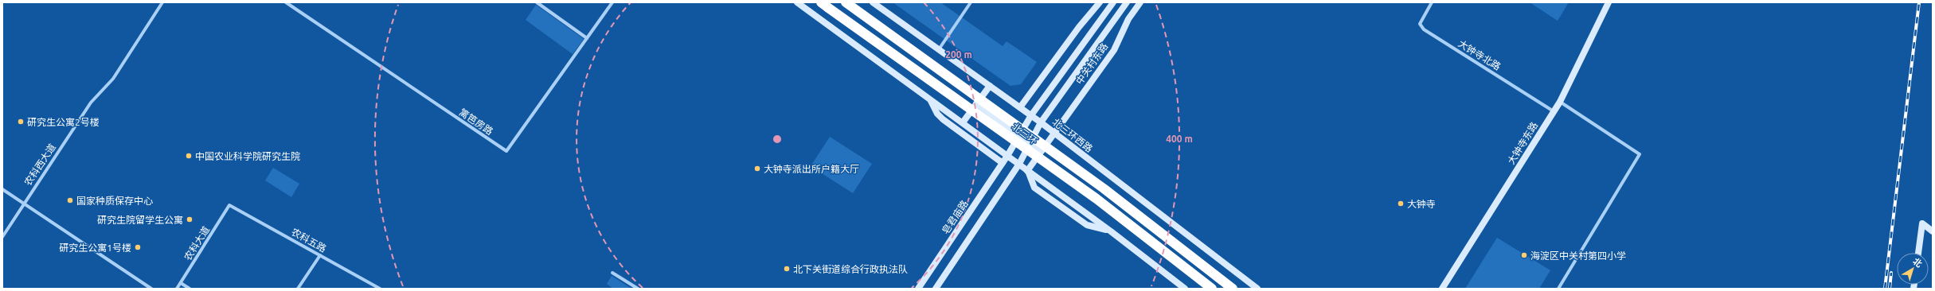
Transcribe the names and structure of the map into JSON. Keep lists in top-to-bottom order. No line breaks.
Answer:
{"streets":{"highway":["北三环"],"street":["大钟寺北路","中关村东路","篱笆房路","北三环西路","大钟寺东路","农科西大道","皂君庙路","农科五路","农科大道"]},"crossings":[["大钟寺北路","大钟寺东路"],["中关村东路","北三环西路"],["中关村东路","皂君庙路"],["农科五路","农科大道"]],"places":["研究生公寓2号楼","中国农业科学院研究生院","大钟寺派出所户籍大厅","国家种质保存中心","大钟寺","研究生院留学生公寓","研究生公寓1号楼","海淀区中关村第四小学","北下关街道综合行政执法队"],"north":"top right","rings":["200 m","400 m"]}
